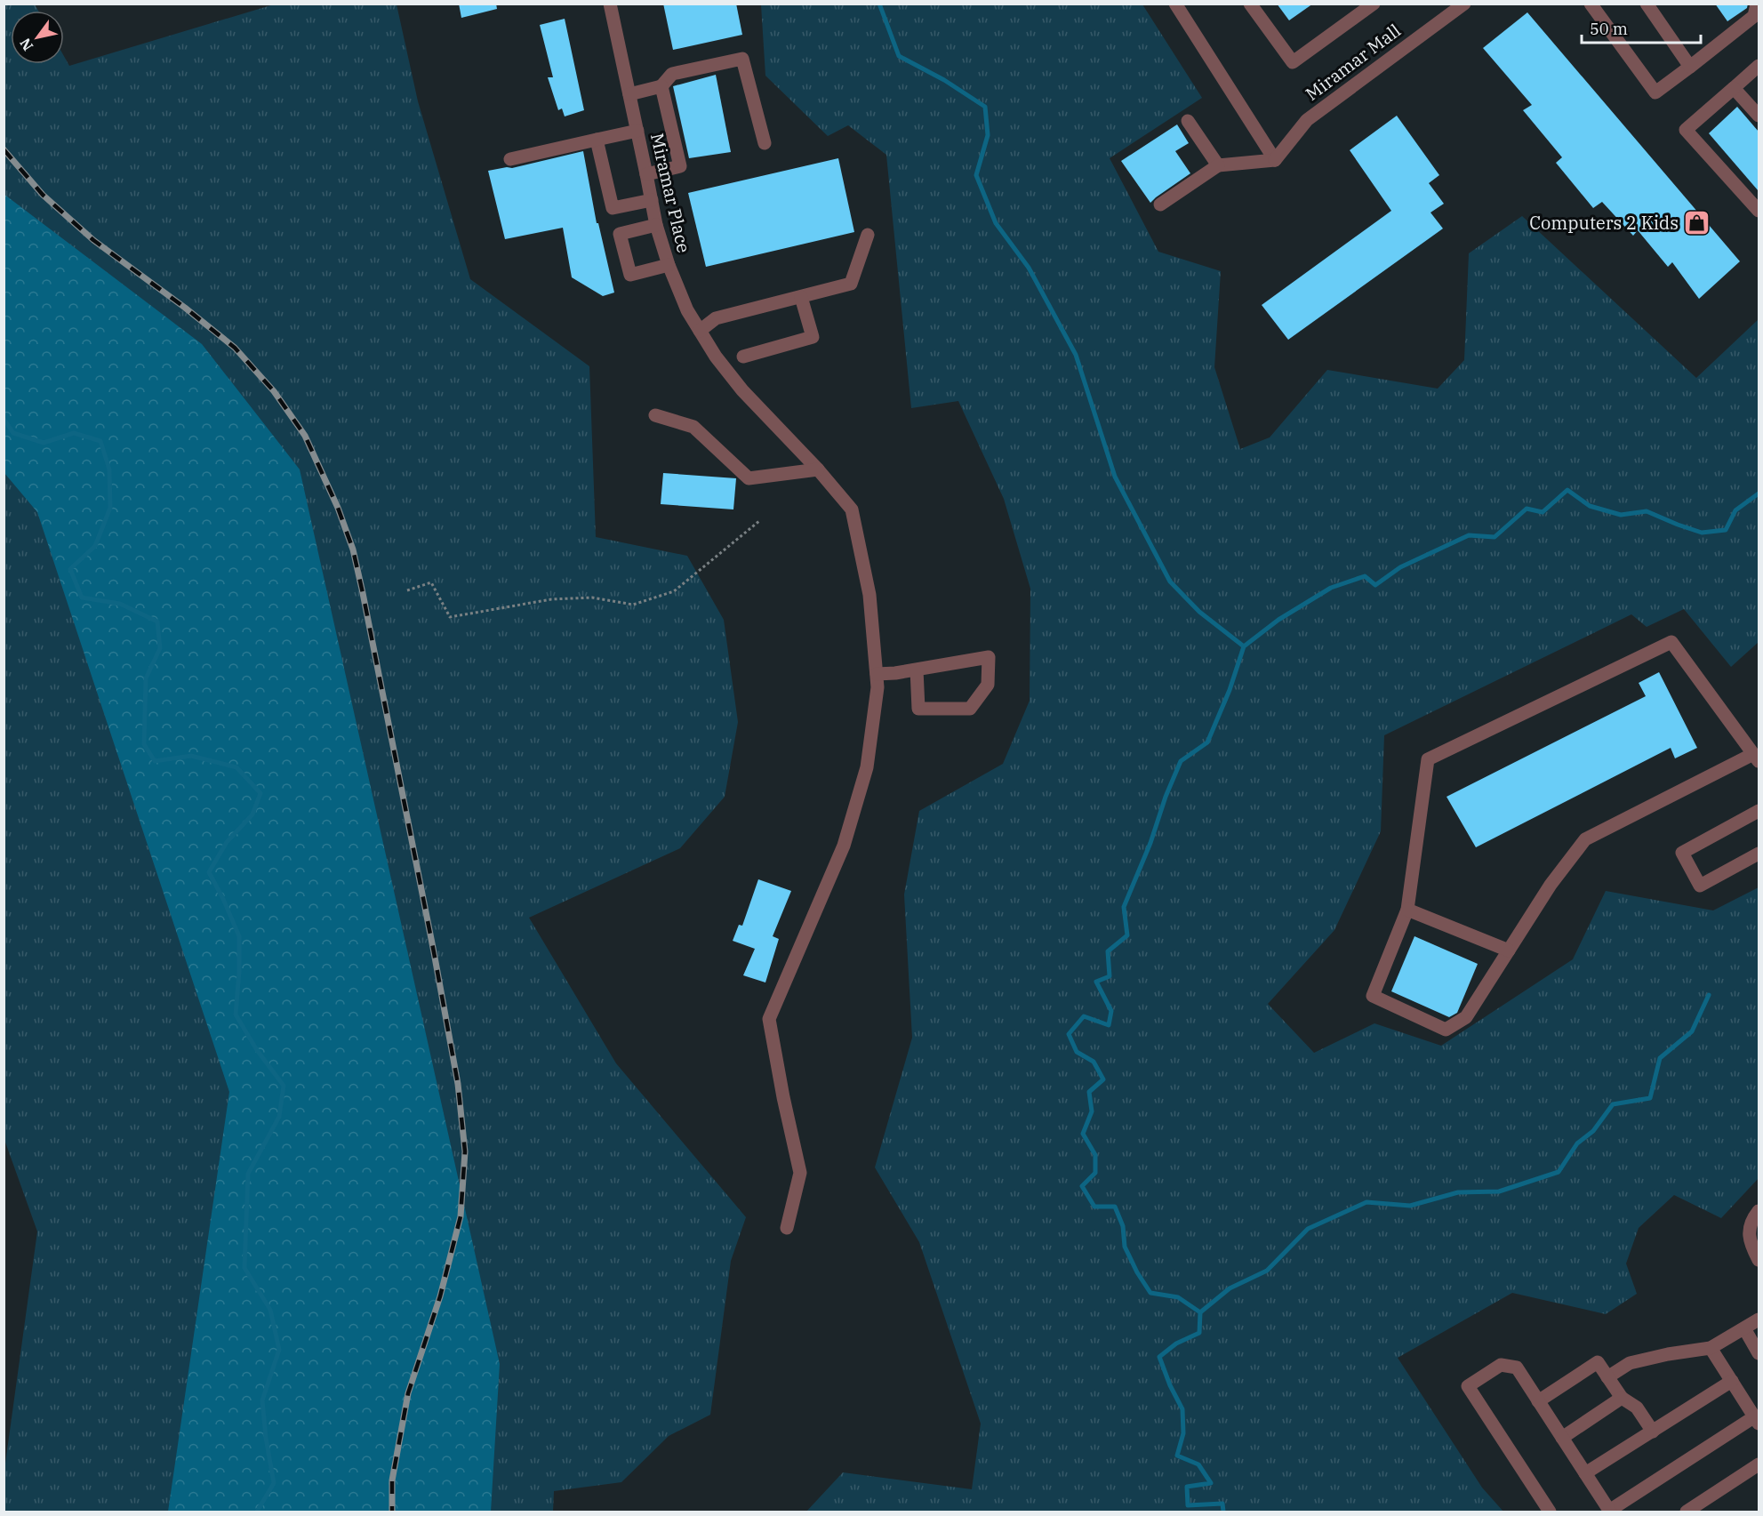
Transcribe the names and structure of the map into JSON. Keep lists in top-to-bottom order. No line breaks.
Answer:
{"streets":{"street":["Miramar Mall","Miramar Place"]},"places":{"shop":["Computers 2 Kids"]},"scale_bar":"50 m","north":"bottom left"}
